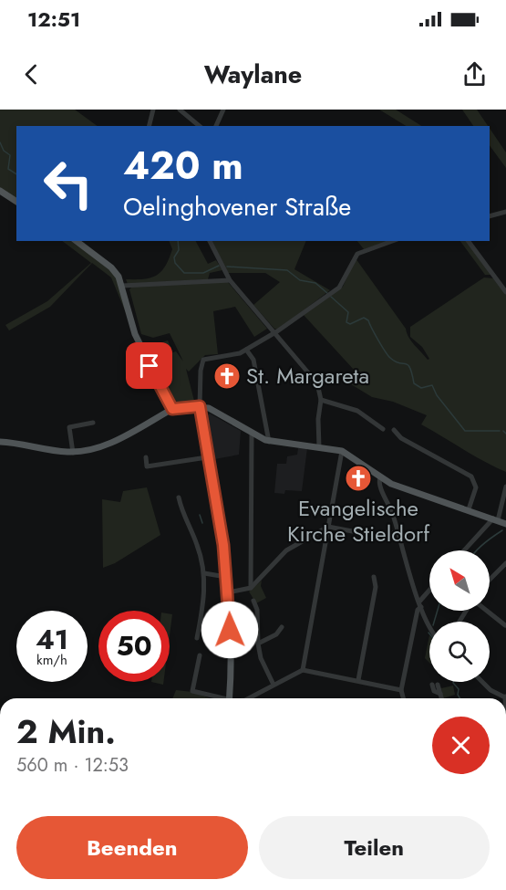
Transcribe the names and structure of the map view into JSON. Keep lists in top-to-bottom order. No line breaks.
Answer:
{"places":{"church":["St. Margareta","Evangelische Kirche Stieldorf"]},"north":"top left","page":{"status":"12:51","header":"Waylane","turn":["420 m","Oelinghovener Straße"],"speed":"41 km/h","limit":"50","heading":["2 Min.","560 m · 12:53"],"buttons":["Beenden","Teilen"]}}
